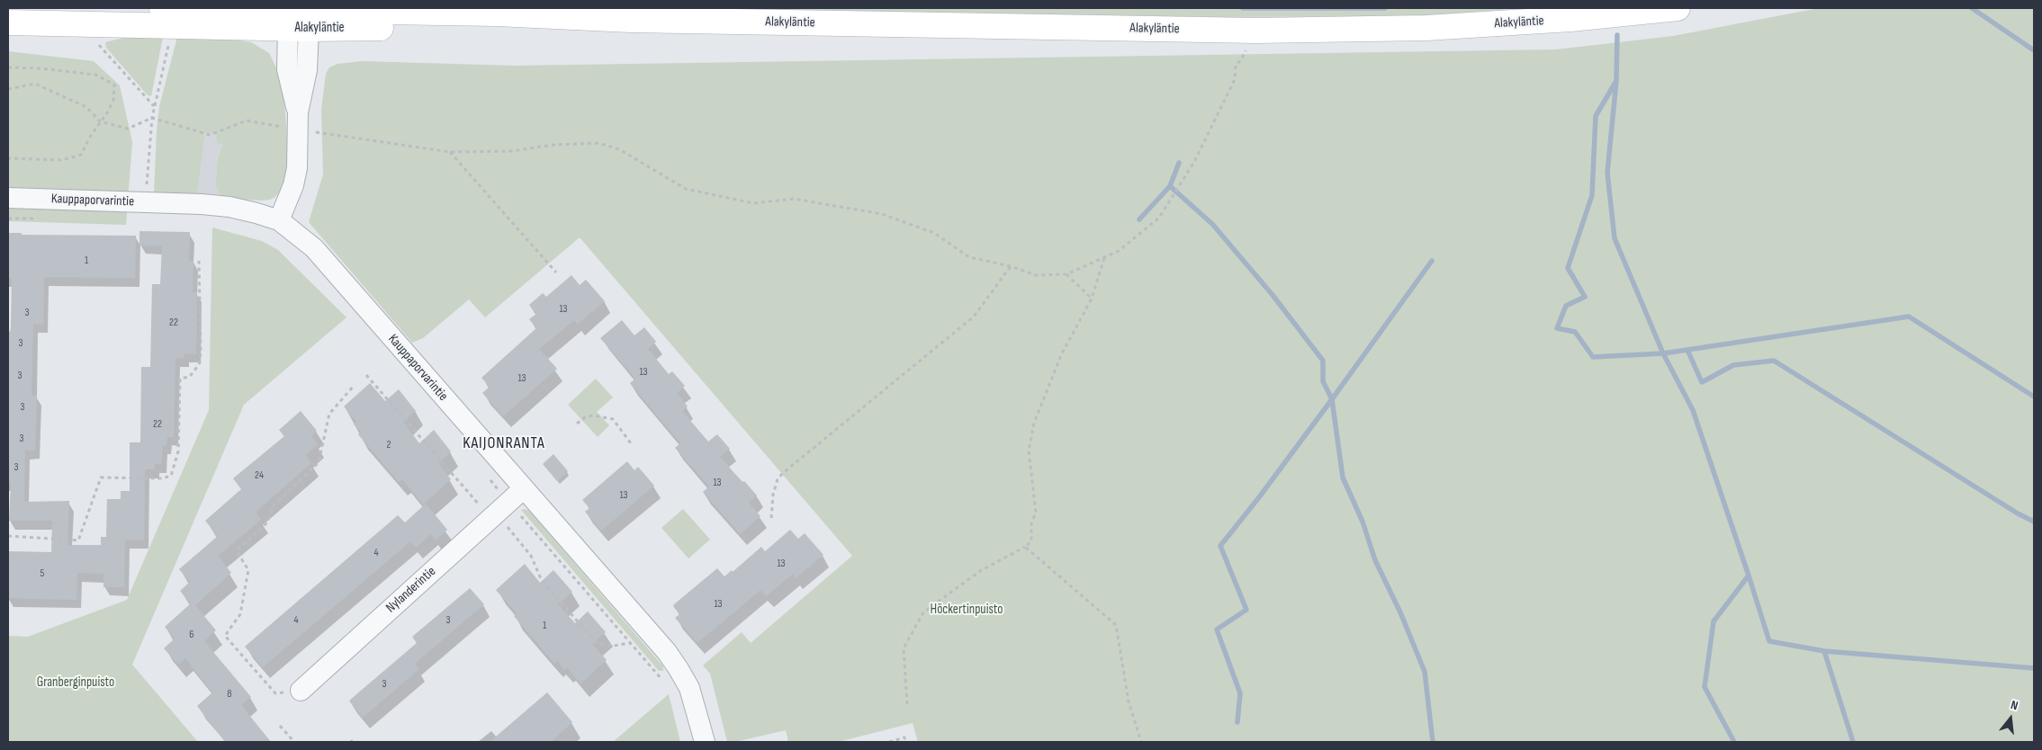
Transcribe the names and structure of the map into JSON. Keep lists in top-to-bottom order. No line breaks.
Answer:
{"streets":{"main road":["Alakyläntie"],"street":["Kauppaporvarintie","Nylanderintie"]},"crossings":[["Kauppaporvarintie","Nylanderintie"]],"districts":["KAIJONRANTA"],"parks":["Höckertinpuisto","Granberginpuisto"],"house_numbers":["1","13","3","22","3","13","3","13","3","22","3","2","3","24","13","13","4","13","5","13","4","3","1","6","3","8"],"north":"top"}
